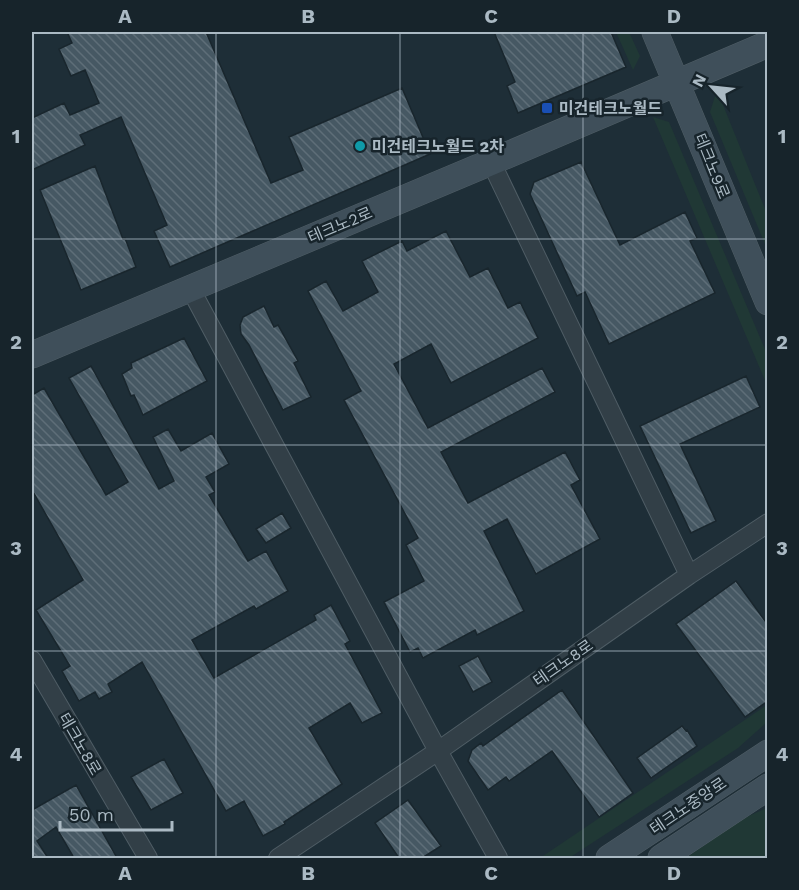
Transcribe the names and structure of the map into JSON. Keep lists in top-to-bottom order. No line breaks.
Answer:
{"streets":{"street":["테크노9로","테크노2로","테크노8로","테크노중앙로"]},"crossings":[["테크노9로","테크노2로"]],"places":{"transit":["미건테크노월드"],"other":["미건테크노월드 2차"]},"scale_bar":"50 m","north":"top left","grid":{"columns":["A","B","C","D"],"rows":["1","2","3","4"]}}
